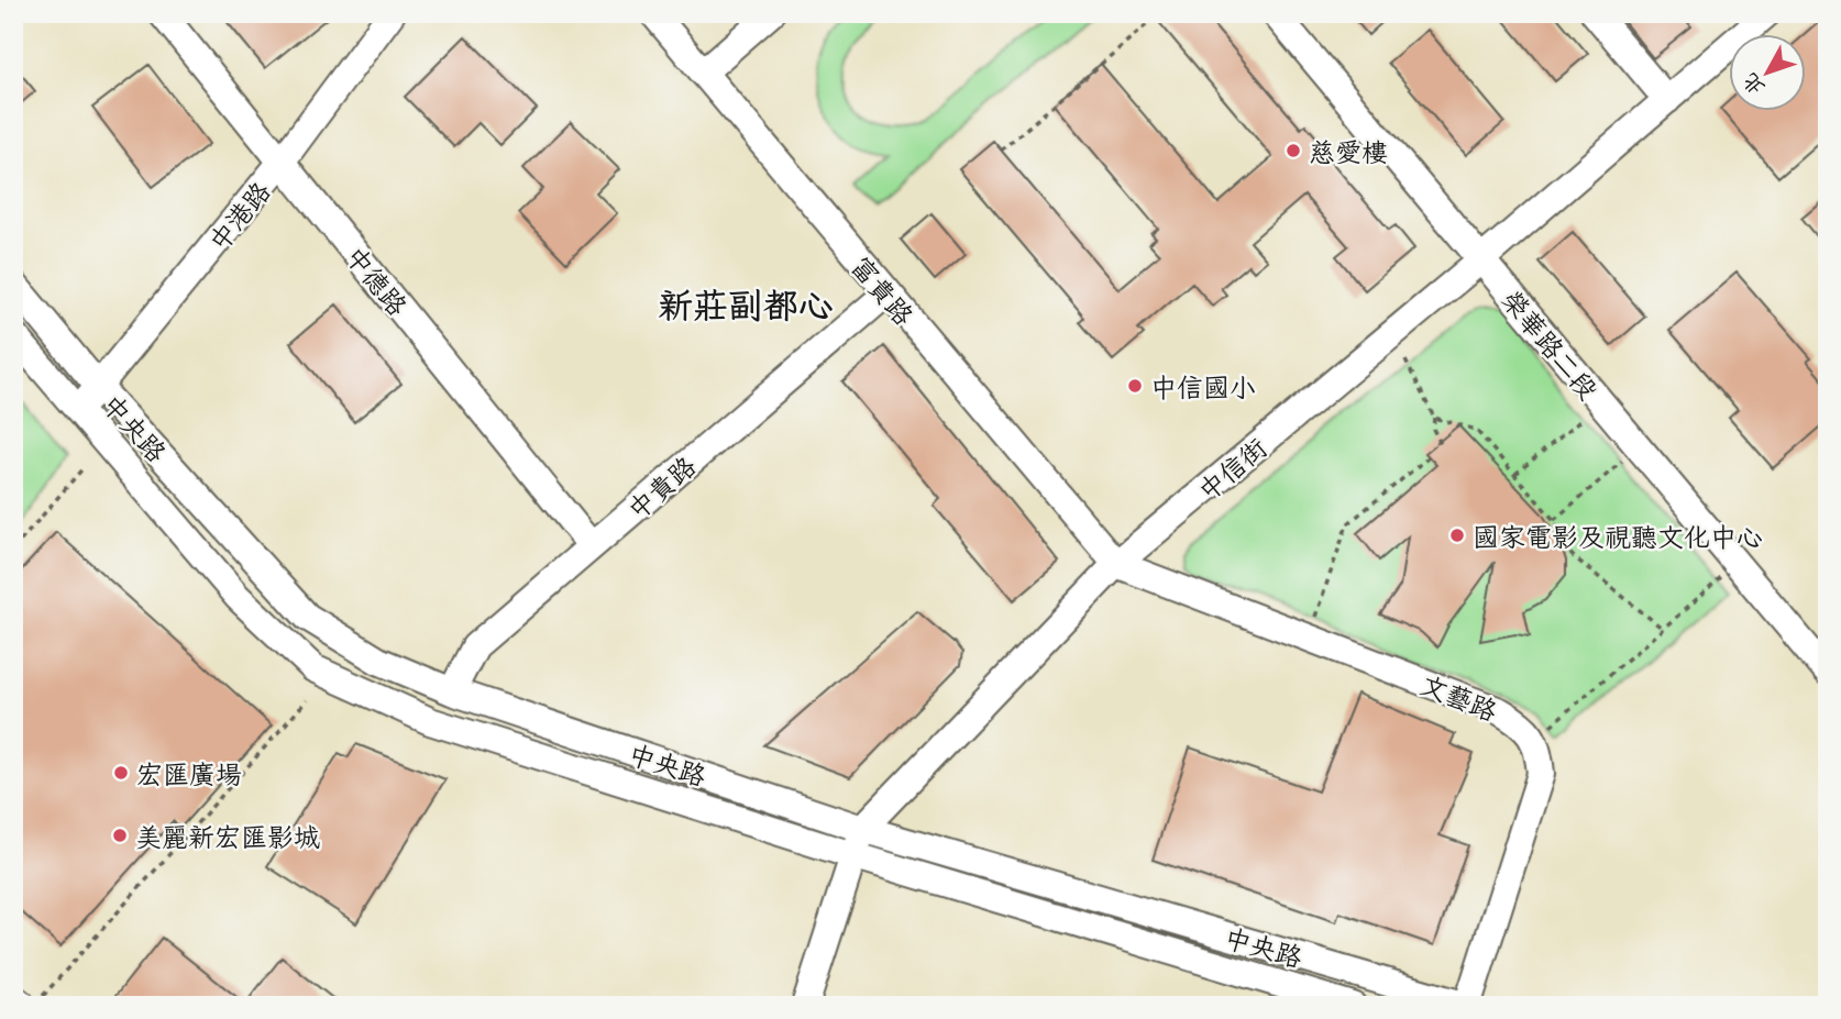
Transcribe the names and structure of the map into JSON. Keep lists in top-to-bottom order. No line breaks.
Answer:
{"streets":{"street":["中港路","中德路","富貴路","榮華路二段","中央路","中信街","中貴路","文藝路"]},"crossings":[["中港路","中德路"],["中港路","中央路"],["中德路","中貴路"],["富貴路","中信街"],["富貴路","中貴路"],["富貴路","文藝路"],["榮華路二段","中信街"],["中央路","中信街"],["中央路","中貴路"],["中央路","文藝路"],["中信街","文藝路"]],"districts":["新莊副都心"],"places":["慈愛樓","中信國小","國家電影及視聽文化中心","宏匯廣場","美麗新宏匯影城"],"north":"bottom left"}
